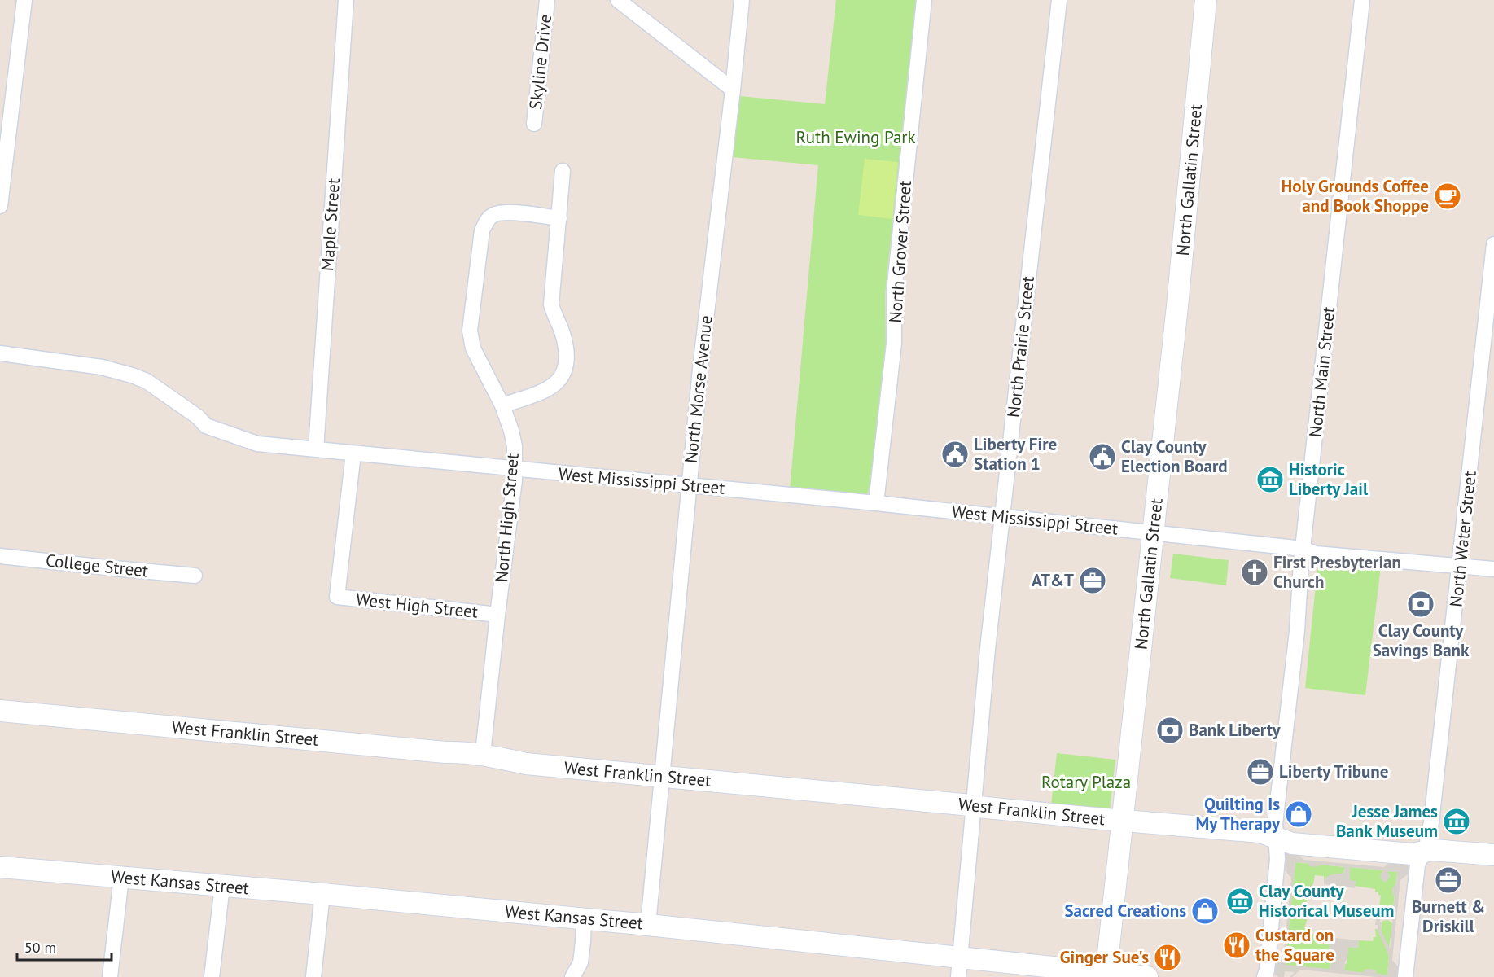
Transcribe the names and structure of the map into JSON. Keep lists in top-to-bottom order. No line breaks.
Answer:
{"streets":{"street":["Skyline Drive","North Gallatin Street","Maple Street","North Grover Street","North Prairie Street","North Main Street","North Morse Avenue","West Mississippi Street","North High Street","North Water Street","College Street","West High Street","West Franklin Street","West Kansas Street"]},"crossings":[["North Gallatin Street","West Mississippi Street"],["North Gallatin Street","West Franklin Street"],["North Gallatin Street","West Kansas Street"],["Maple Street","West Mississippi Street"],["North Grover Street","West Mississippi Street"],["North Prairie Street","West Mississippi Street"],["North Prairie Street","West Franklin Street"],["North Prairie Street","West Kansas Street"],["North Main Street","West Mississippi Street"],["North Main Street","West Franklin Street"],["North Morse Avenue","West Mississippi Street"],["North Morse Avenue","West Franklin Street"],["North Morse Avenue","West Kansas Street"],["West Mississippi Street","North High Street"],["West Mississippi Street","North Water Street"],["West Mississippi Street","West High Street"],["North High Street","West High Street"],["North High Street","West Franklin Street"],["North Water Street","West Franklin Street"]],"parks":["Ruth Ewing Park","Rotary Plaza"],"places":{"cafe":["Holy Grounds Coffee and Book Shoppe"],"public building":["Liberty Fire Station 1","Clay County Election Board"],"museum":["Historic Liberty Jail","Jesse James Bank Museum","Clay County Historical Museum"],"church":["First Presbyterian Church"],"office":["AT&T","Liberty Tribune","Burnett & Driskill"],"bank":["Clay County Savings Bank","Bank Liberty"],"shop":["Quilting Is My Therapy","Sacred Creations"],"restaurant":["Custard on the Square","Ginger Sue's"]},"scale_bar":"50 m"}
